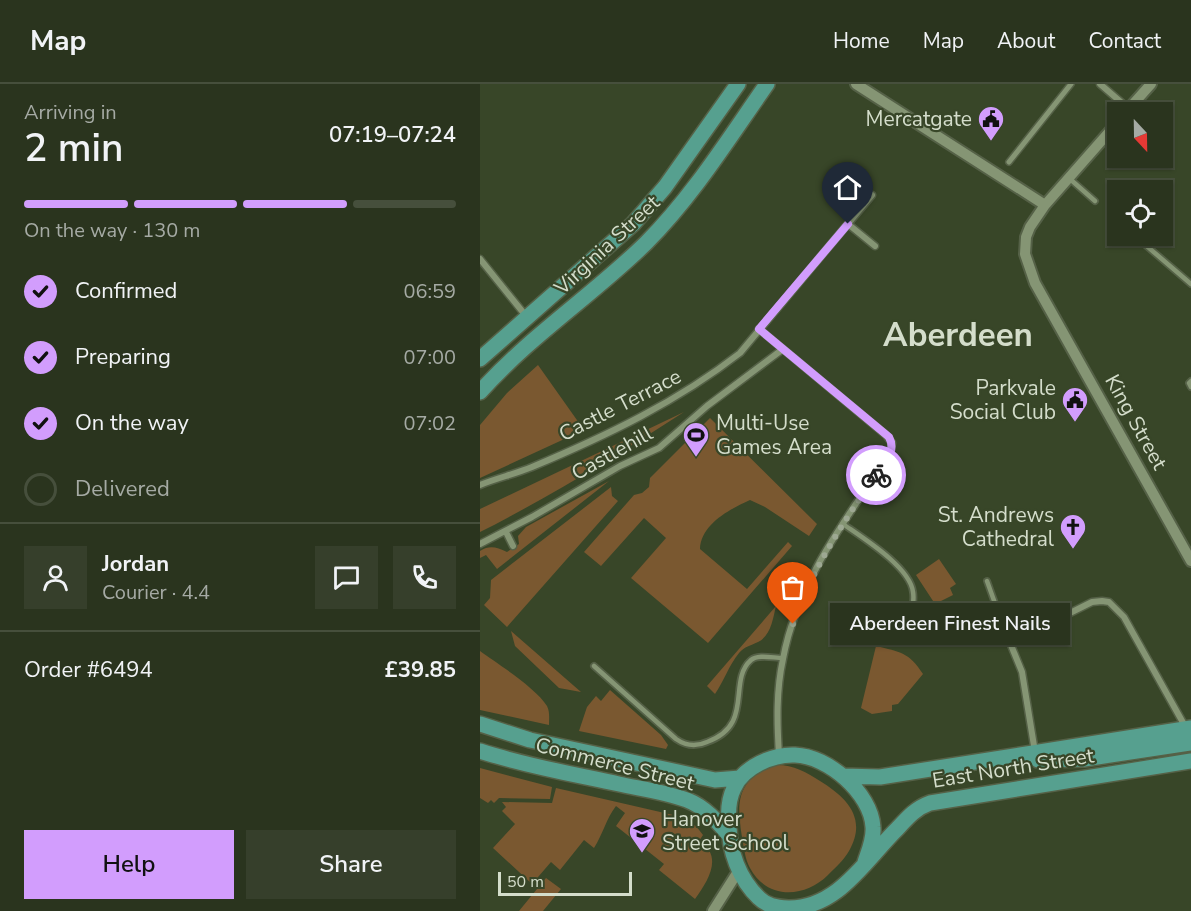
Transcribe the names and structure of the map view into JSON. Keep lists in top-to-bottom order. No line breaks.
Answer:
{"streets":{"main road":["Virginia Street","Commerce Street","East North Street"],"street":["Castle Terrace","King Street","Castlehill"]},"crossings":[["Commerce Street","East North Street"]],"districts":["Aberdeen"],"places":{"public building":["Mercatgate","Parkvale Social Club"],"sports":["Multi-Use Games Area"],"church":["St. Andrews Cathedral"],"other":["Aberdeen Finest Nails"],"school or university":["Hanover Street School"]},"scale_bar":"50 m","north":"bottom","page":{"header":"Map","nav":["Home","Map","About","Contact"],"heading":["2 min","Arriving in","07:19–07:24"],"panel":["Jordan","Courier · 4.4","Order #6494","£39.85"],"bar":"On the way · 130 m","list":[["Confirmed","06:59"],["Preparing","07:00"],["On the way","07:02"],"Delivered"],"bubble":"Aberdeen Finest Nails","buttons":["Help","Share"],"scale":"50 m"}}
